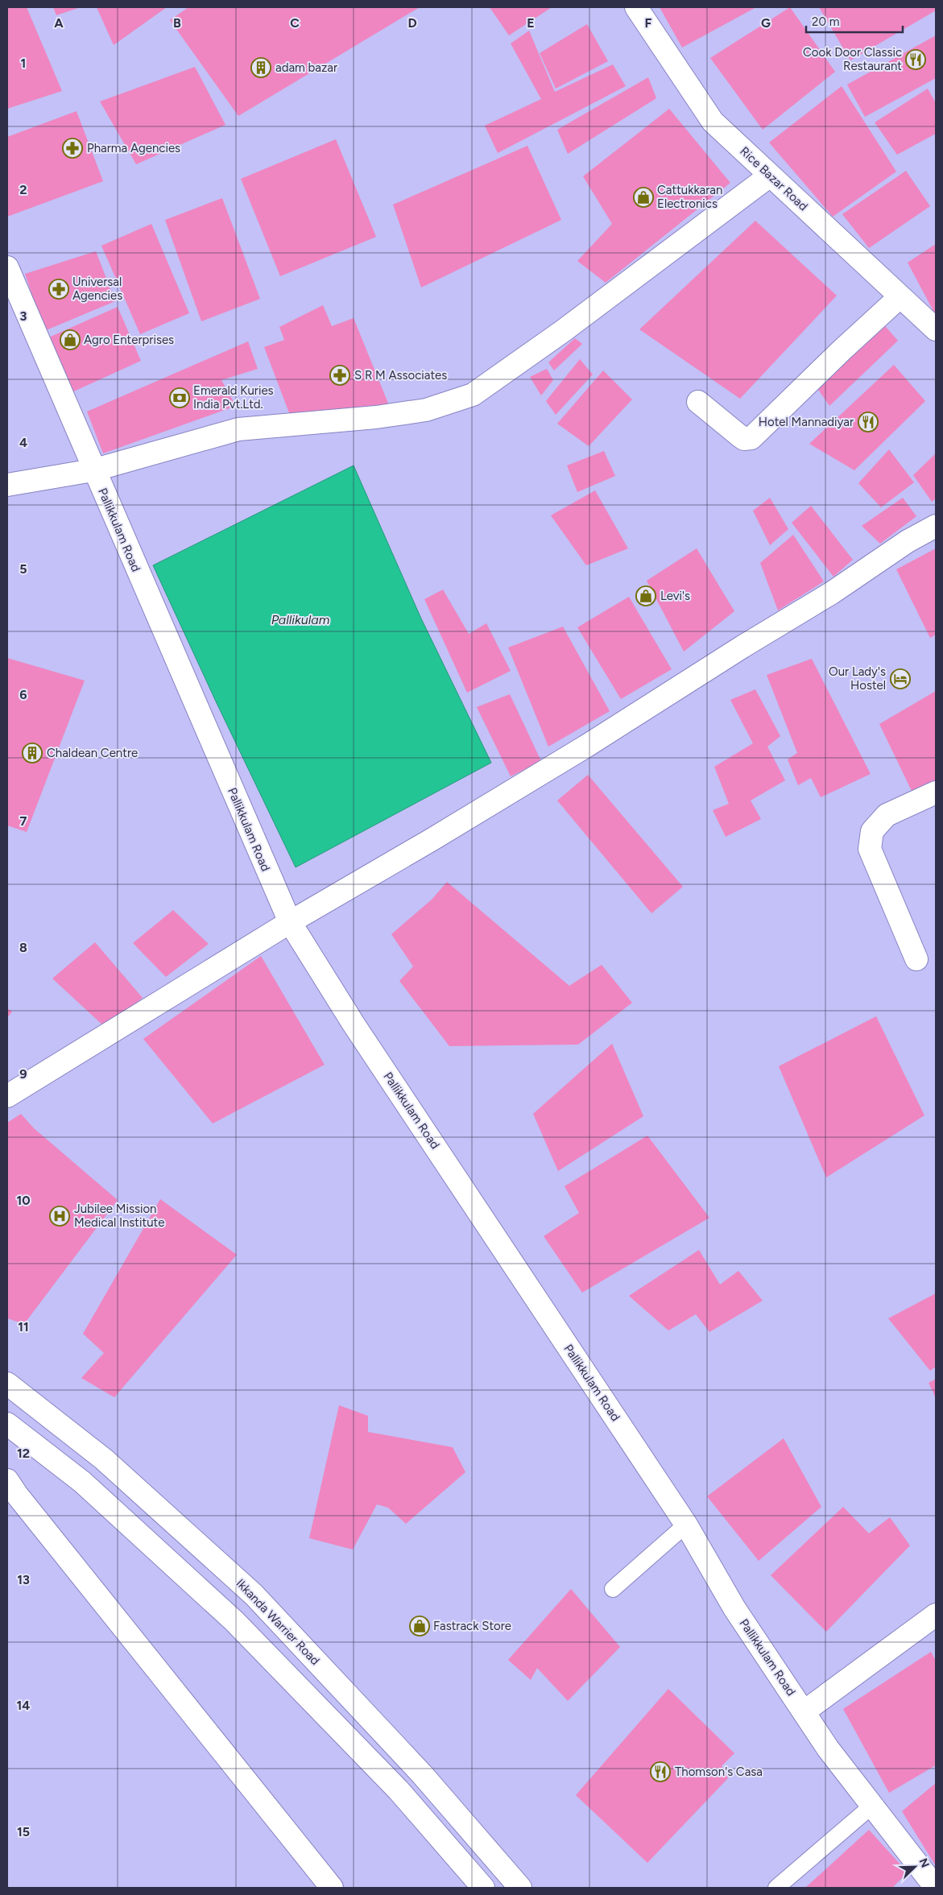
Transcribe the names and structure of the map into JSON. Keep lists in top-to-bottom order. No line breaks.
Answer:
{"streets":{"street":["Rice Bazar Road","Pallikkulam Road","Ikkanda Warrier Road"]},"water":["Pallikulam"],"places":{"restaurant":["Cook Door Classic Restaurant","Hotel Mannadiyar","Thomson's Casa"],"building":["adam bazar","Chaldean Centre"],"pharmacy":["Pharma Agencies","Universal Agencies","S R M Associates"],"shop":["Cattukkaran Electronics","Agro Enterprises","Levi's","Fastrack Store"],"bank":["Emerald Kuries India Pvt.Ltd."],"hotel":["Our Lady's Hostel"],"hospital":["Jubilee Mission Medical Institute"]},"scale_bar":"20 m","north":"top right","grid":{"columns":["A","B","C","D","E","F","G"],"rows":["1","2","3","4","5","6","7","8","9","10","11","12","13","14","15"]}}
